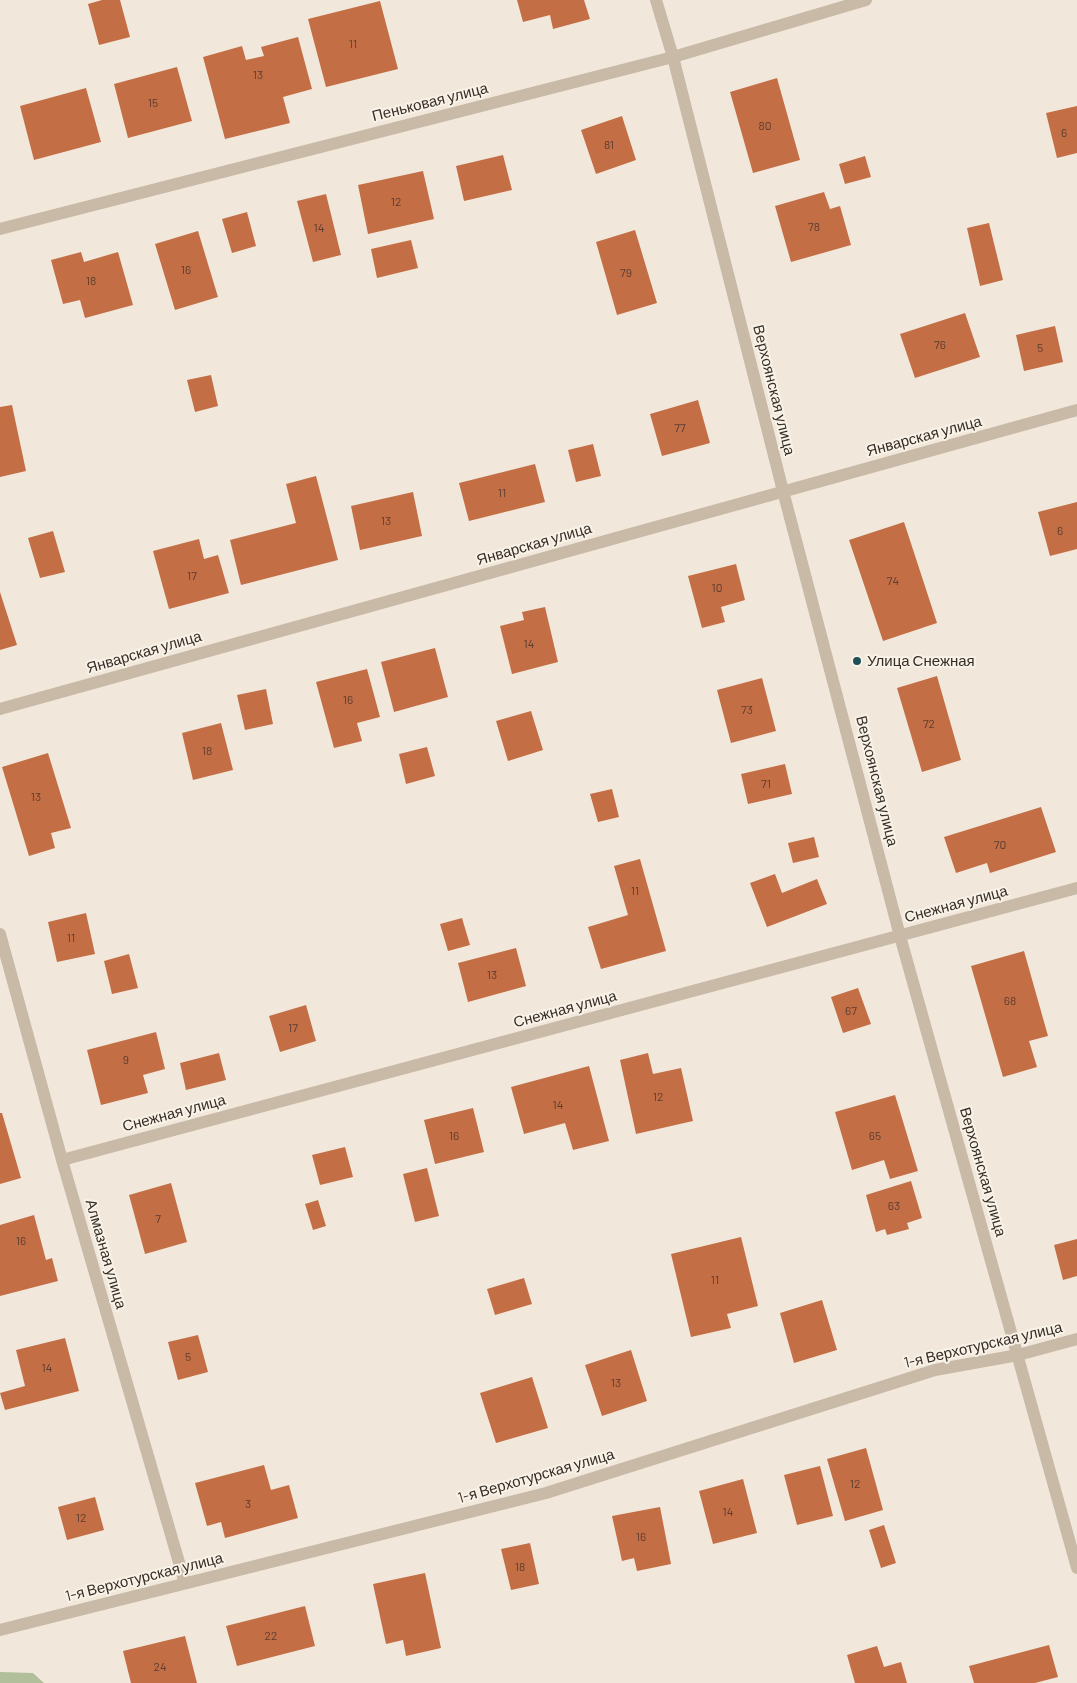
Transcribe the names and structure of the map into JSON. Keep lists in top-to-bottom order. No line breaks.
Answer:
{"streets":{"street":["Пеньковая улица","Верхоянская улица","Январская улица","Снежная улица","Алмазная улица","1-я Верхотурская улица"]},"crossings":[["Пеньковая улица","Верхоянская улица"],["Верхоянская улица","Январская улица"],["Верхоянская улица","Снежная улица"],["Верхоянская улица","1-я Верхотурская улица"],["Снежная улица","Алмазная улица"],["Алмазная улица","1-я Верхотурская улица"]],"places":["Улица Снежная"],"house_numbers":["11","13","15","80","6","81","12","78","14","16","79","18","76","5","77","11","13","6","17","74","10","14","16","73","72","18","71","13","70","11","11","13","68","67","17","9","12","14","16","65","63","7","16","11","5","14","13","12","3","14","12","16","18","22","24"]}
